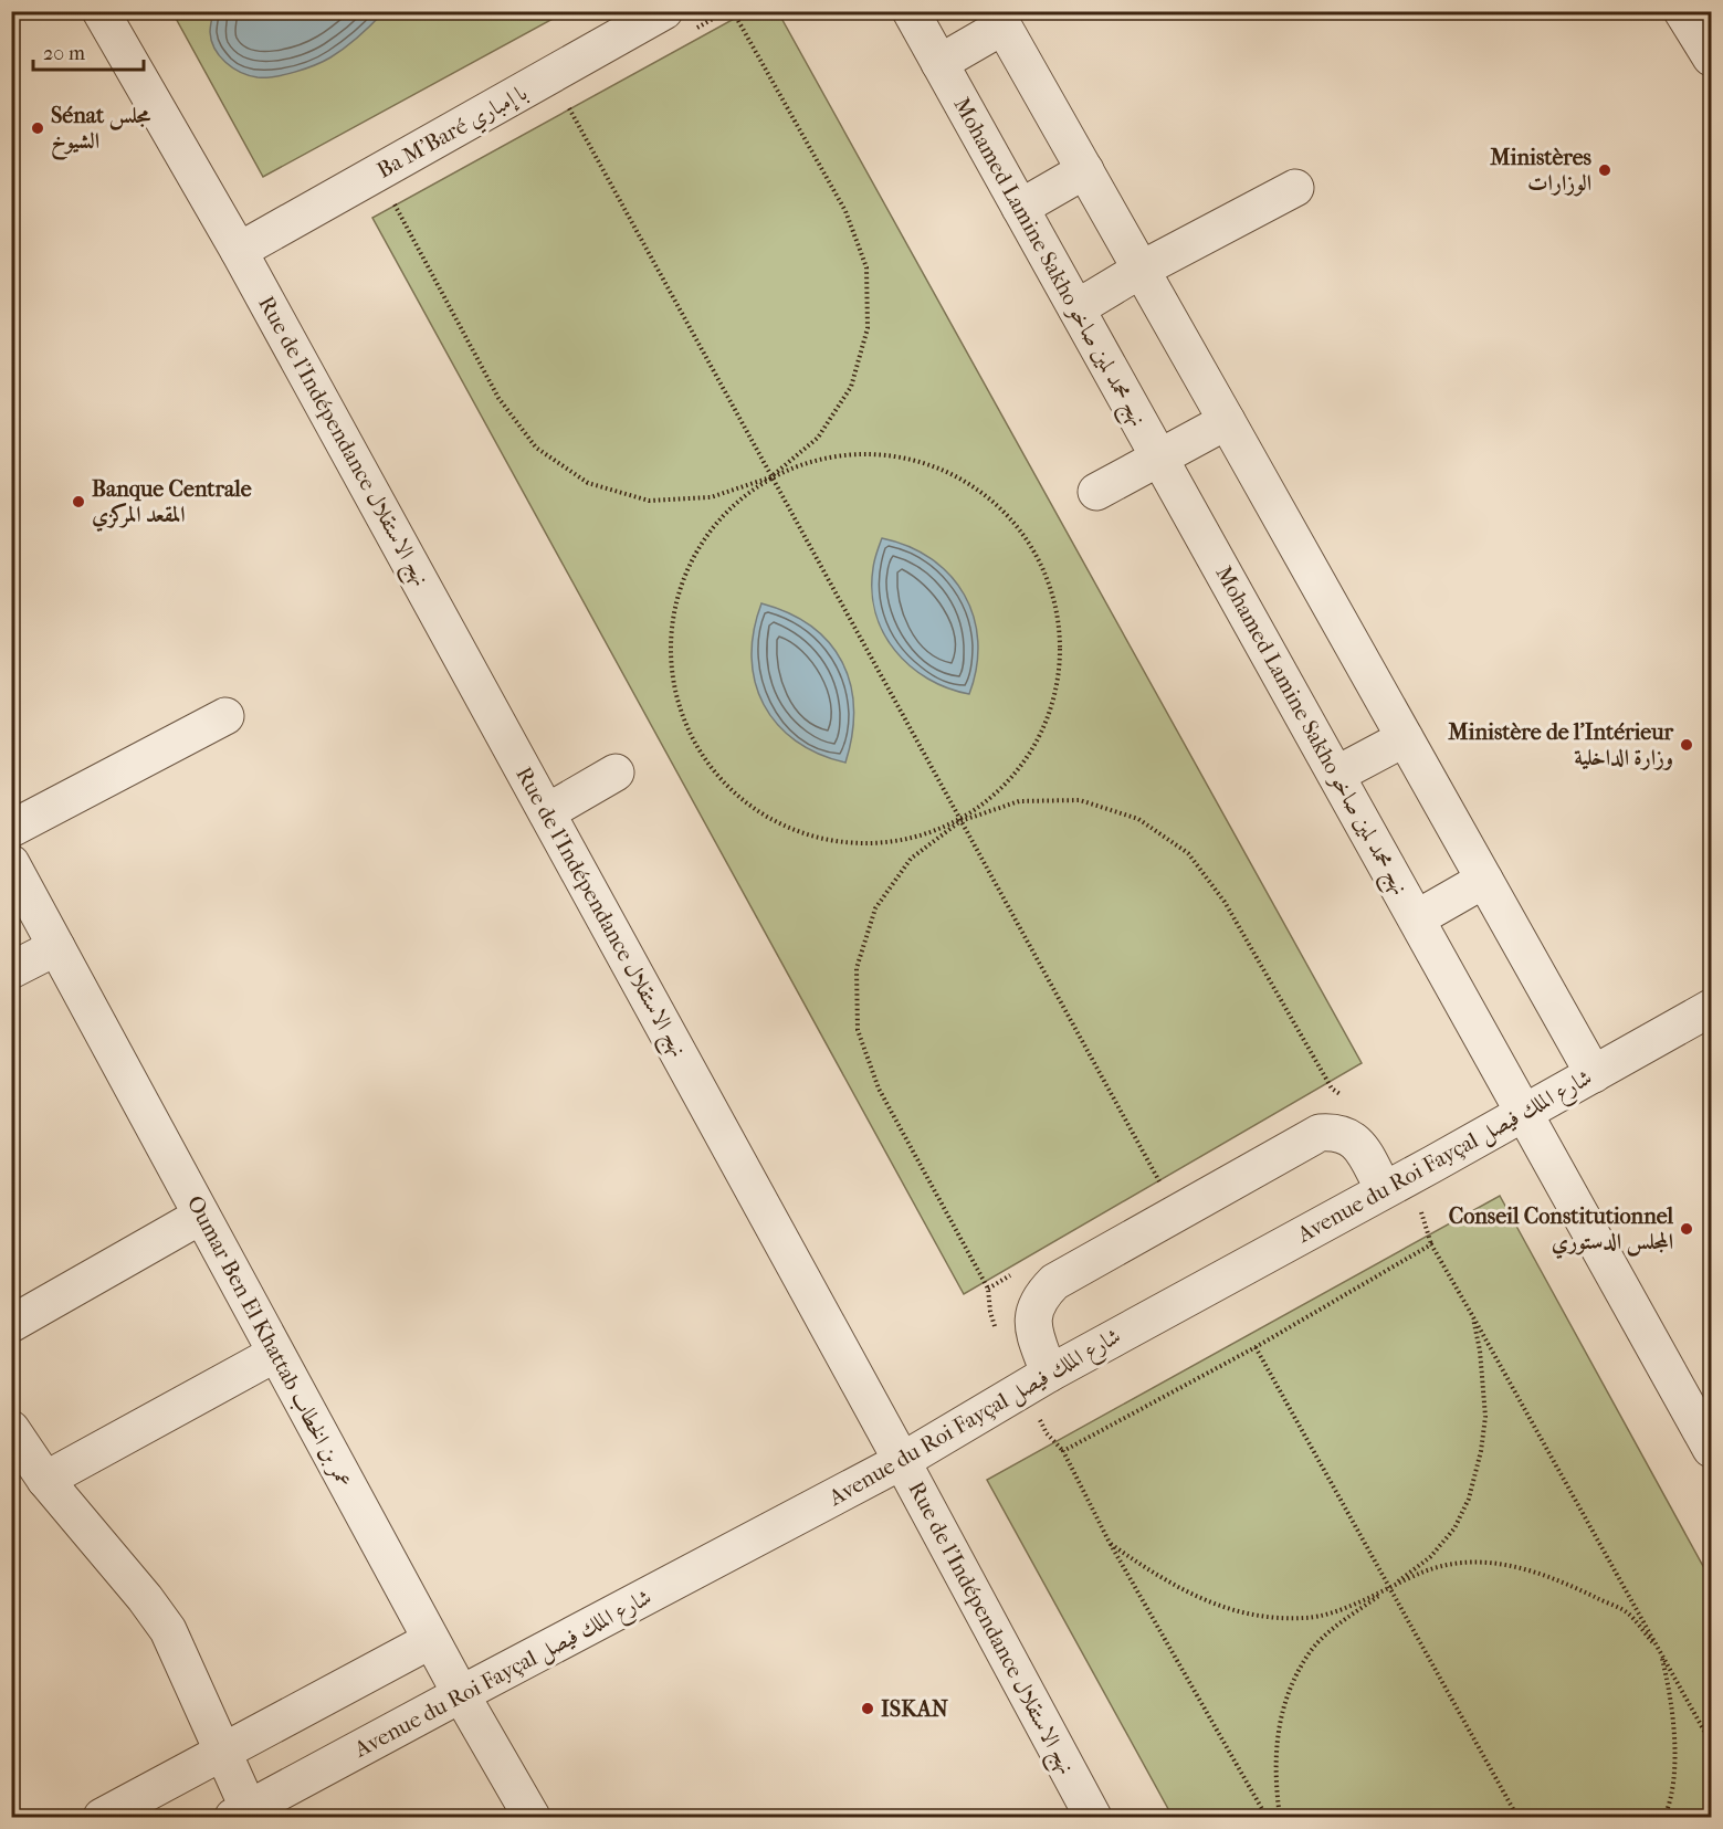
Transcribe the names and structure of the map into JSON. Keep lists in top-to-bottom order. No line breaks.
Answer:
{"streets":{"street":["Ba M'Baré با إمباري","Mohamed Lamine Sakho نهج محمد لمين صاخو","Rue de l'Indépendance نهج الاستقلال","Avenue du Roi Fayçal شارع الملك فيصل","Oumar Ben El Khattab عمر بن الخطاب"]},"crossings":[["Ba M'Baré با إمباري","Rue de l'Indépendance نهج الاستقلال"],["Mohamed Lamine Sakho نهج محمد لمين صاخو","Avenue du Roi Fayçal شارع الملك فيصل"],["Rue de l'Indépendance نهج الاستقلال","Avenue du Roi Fayçal شارع الملك فيصل"],["Avenue du Roi Fayçal شارع الملك فيصل","Oumar Ben El Khattab عمر بن الخطاب"]],"places":["Sénat مجلس الشيوخ","Ministères الوزارات","Banque Centrale المقعد المركزي","Ministère de l'Intérieur وزارة الداخلية","Conseil Constitutionnel المجلس الدستوري","ISKAN"],"scale_bar":"20 m"}
